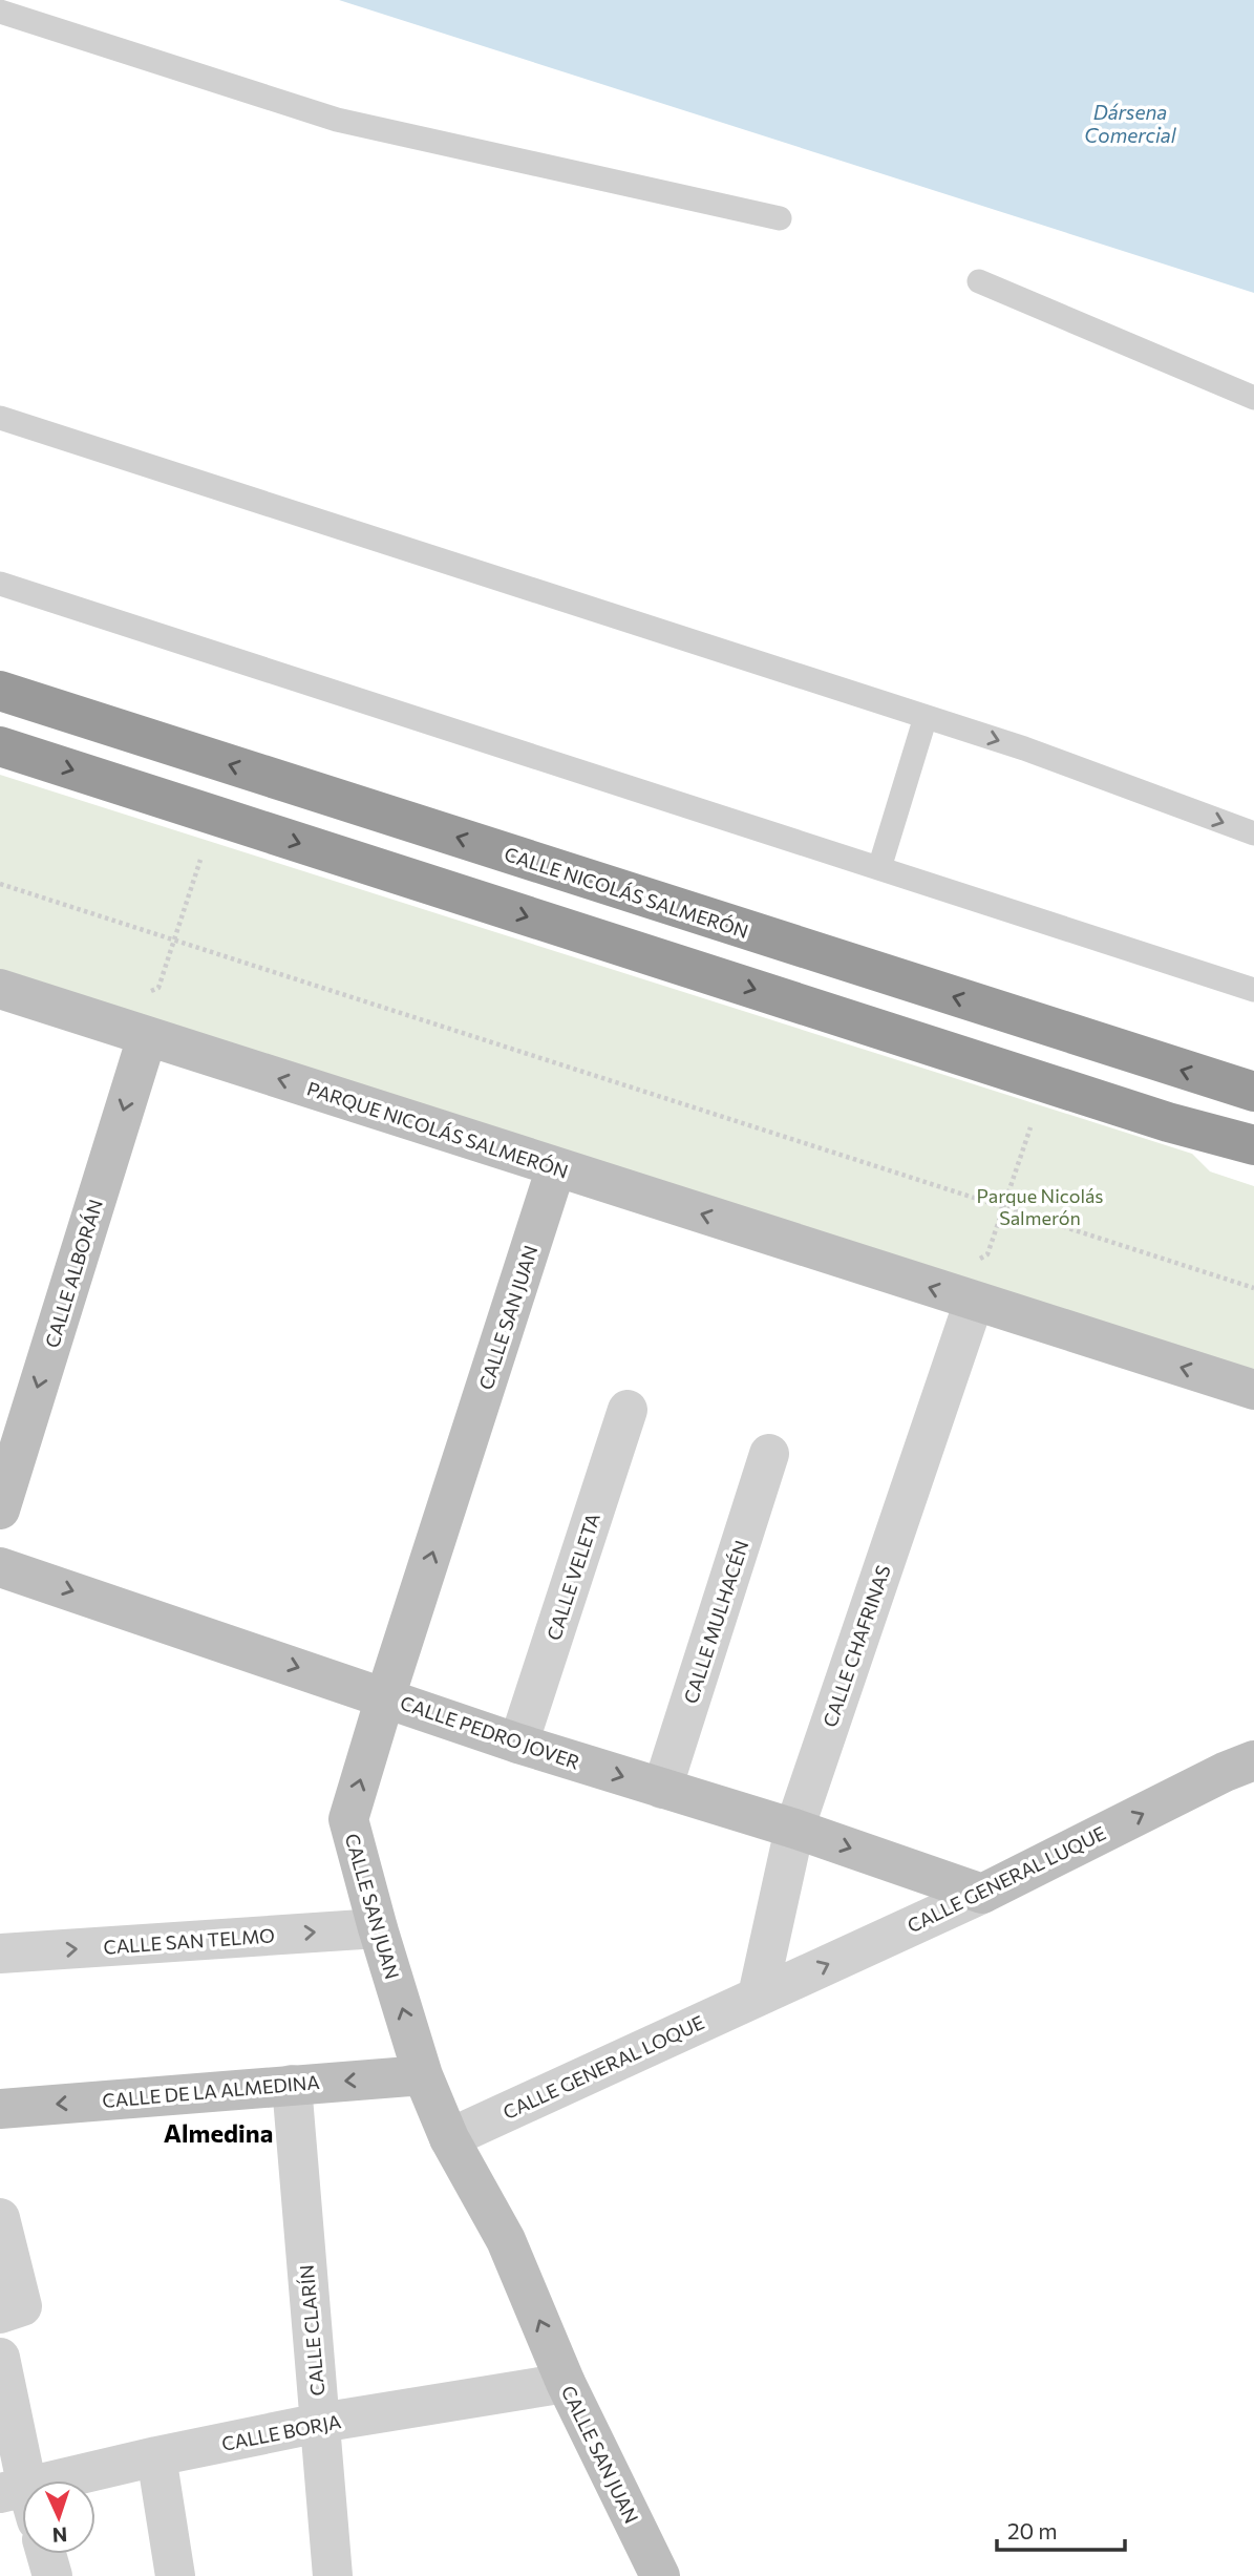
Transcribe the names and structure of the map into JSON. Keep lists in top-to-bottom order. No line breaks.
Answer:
{"streets":{"highway":["CALLE NICOLÁS SALMERÓN"],"street":["PARQUE NICOLÁS SALMERÓN","CALLE ALBORÁN","CALLE SAN JUAN","CALLE VELETA","CALLE MULHACÉN","CALLE CHAFRINAS","CALLE PEDRO JOVER","CALLE GENERAL LUQUE","CALLE SAN TELMO","CALLE GENERAL LOQUE","CALLE DE LA ALMEDINA","CALLE CLARÍN","CALLE BORJA"]},"crossings":[["PARQUE NICOLÁS SALMERÓN","CALLE ALBORÁN"],["PARQUE NICOLÁS SALMERÓN","CALLE SAN JUAN"],["PARQUE NICOLÁS SALMERÓN","CALLE CHAFRINAS"],["CALLE SAN JUAN","CALLE PEDRO JOVER"],["CALLE SAN JUAN","CALLE SAN TELMO"],["CALLE SAN JUAN","CALLE GENERAL LOQUE"],["CALLE SAN JUAN","CALLE DE LA ALMEDINA"],["CALLE SAN JUAN","CALLE BORJA"],["CALLE VELETA","CALLE PEDRO JOVER"],["CALLE MULHACÉN","CALLE PEDRO JOVER"],["CALLE CHAFRINAS","CALLE PEDRO JOVER"],["CALLE CHAFRINAS","CALLE GENERAL LUQUE"],["CALLE CHAFRINAS","CALLE GENERAL LOQUE"],["CALLE PEDRO JOVER","CALLE GENERAL LUQUE"],["CALLE GENERAL LUQUE","CALLE GENERAL LOQUE"],["CALLE DE LA ALMEDINA","CALLE CLARÍN"],["CALLE CLARÍN","CALLE BORJA"]],"one_way":["PARQUE NICOLÁS SALMERÓN","CALLE ALBORÁN","CALLE SAN JUAN","CALLE PEDRO JOVER","CALLE GENERAL LUQUE","CALLE SAN TELMO","CALLE DE LA ALMEDINA"],"districts":["Almedina"],"water":["Dársena Comercial"],"parks":["Parque Nicolás Salmerón"],"scale_bar":"20 m","north":"bottom"}
